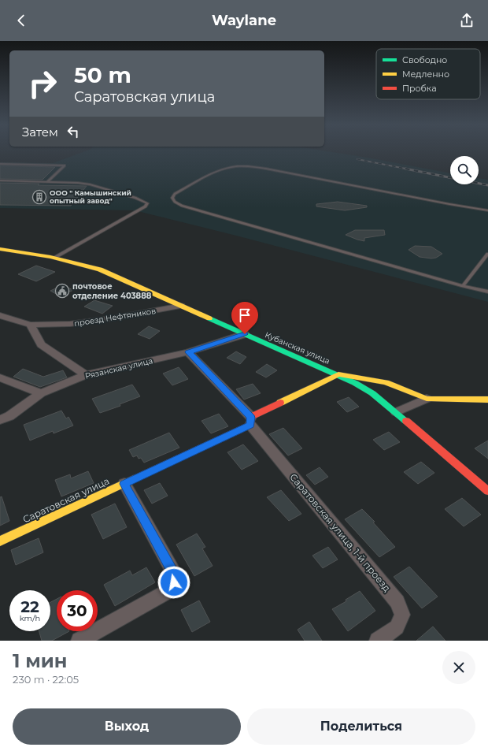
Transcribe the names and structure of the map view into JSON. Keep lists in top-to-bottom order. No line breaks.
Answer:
{"streets":{"street":["проезд Нефтяников","Кубанская улица","Рязанская улица","Саратовская улица","Саратовская улица, 1-й проезд"]},"crossings":[["проезд Нефтяников","Кубанская улица"],["Кубанская улица","Рязанская улица"],["Кубанская улица","Саратовская улица"],["Рязанская улица","Саратовская улица, 1-й проезд"],["Саратовская улица","Саратовская улица, 1-й проезд"]],"places":{"building":["ООО \" Камышинский опытный завод\""],"public building":["почтовое отделение 403888"]},"legend":["Свободно","Медленно","Пробка"],"page":{"header":"Waylane","turn":["50 m","Саратовская улица"],"then":"Затем","speed":"22 km/h","limit":"30","heading":["1 мин","230 m · 22:05"],"buttons":["Выход","Поделиться"]}}
